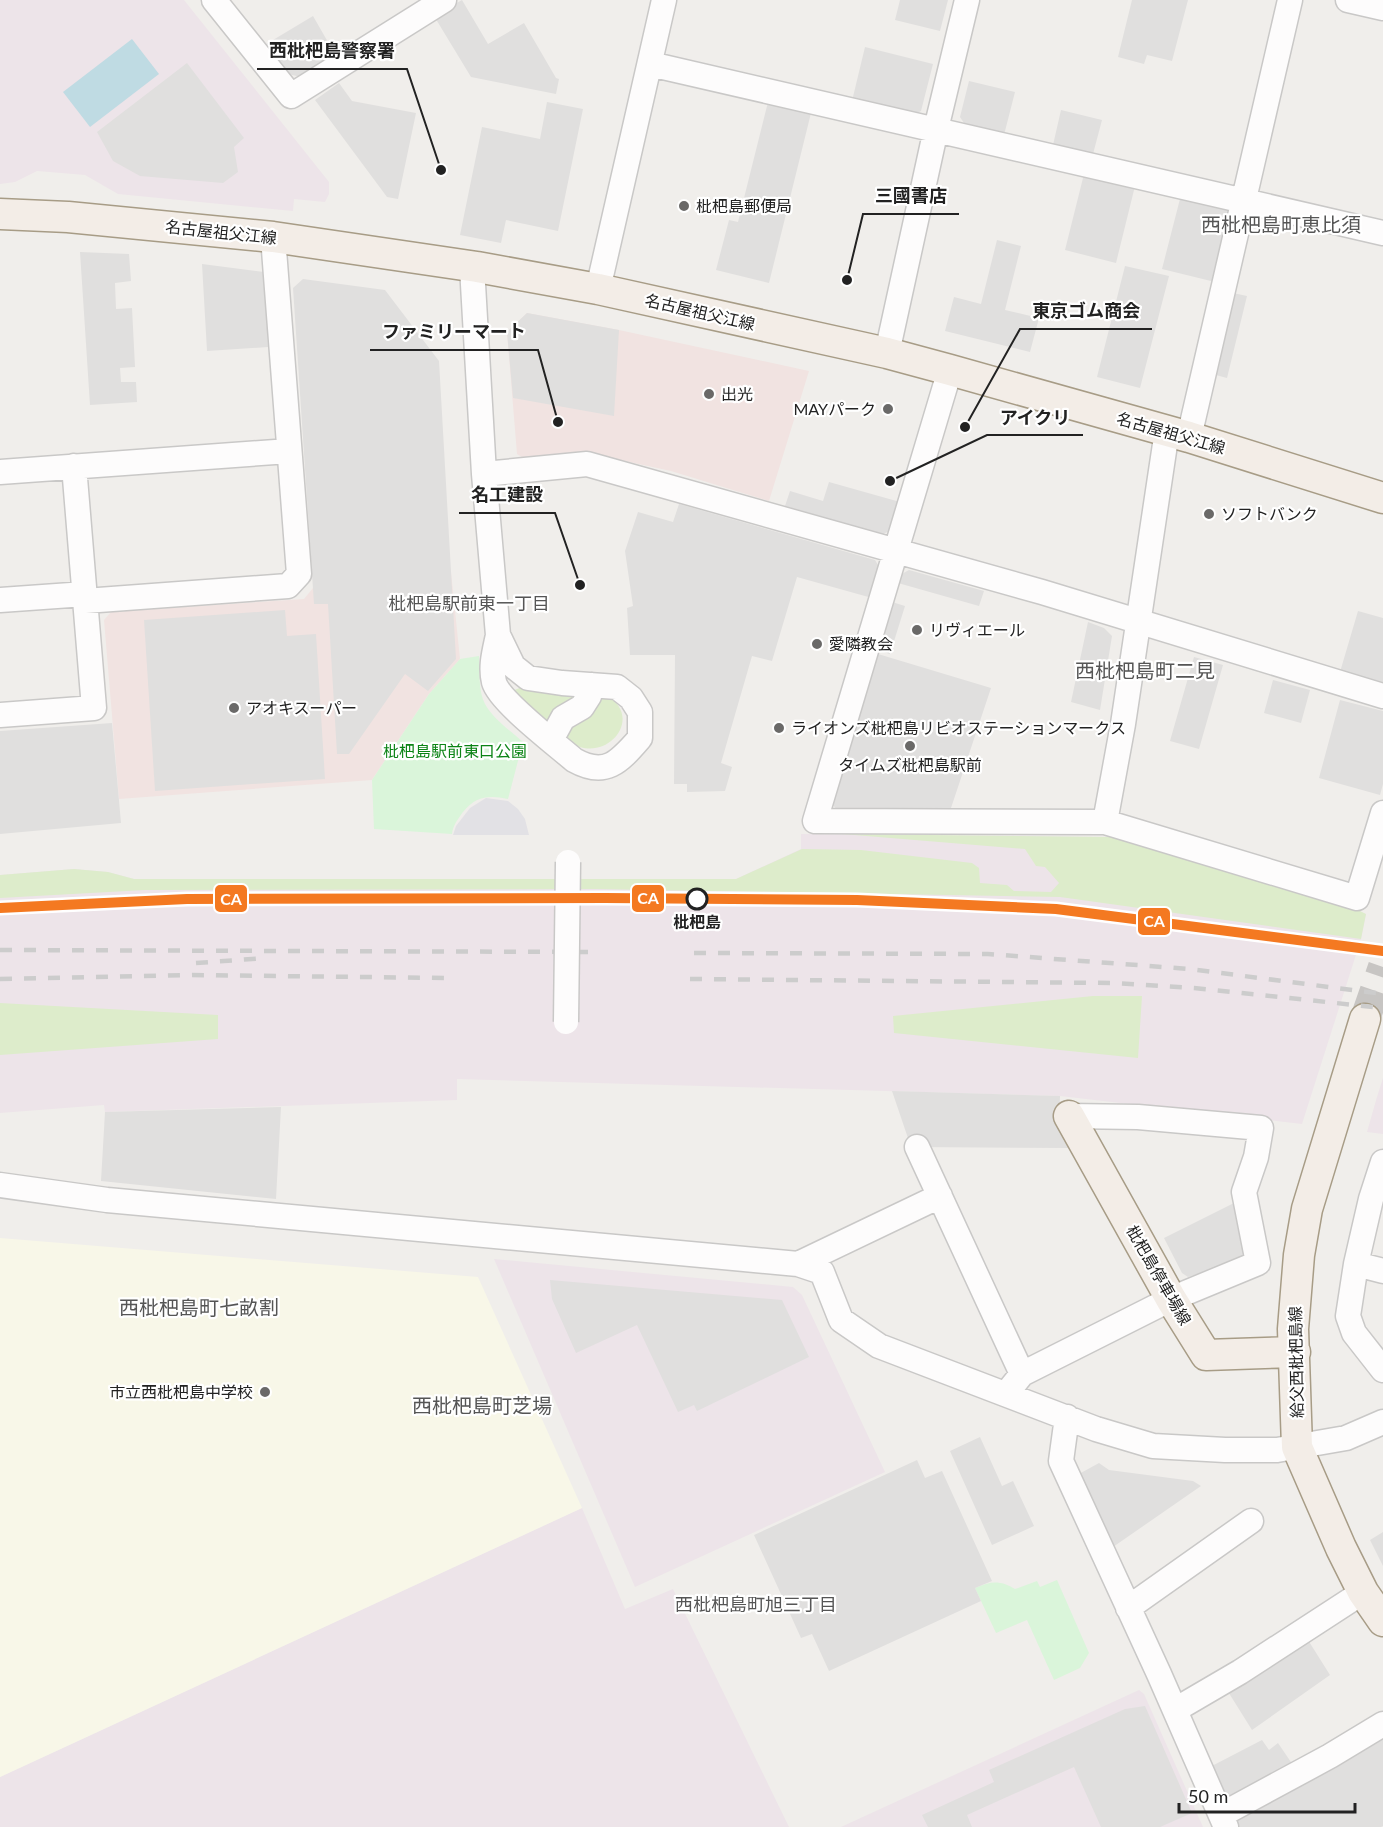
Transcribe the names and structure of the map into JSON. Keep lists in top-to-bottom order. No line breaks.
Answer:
{"streets":{"main road":["名古屋祖父江線","枇杷島停車場線","給父西枇杷島線"]},"crossings":[["枇杷島停車場線","給父西枇杷島線"]],"districts":["西枇杷島町恵比須","枇杷島駅前東一丁目","西枇杷島町二見","西枇杷島町七畝割","西枇杷島町芝場","西枇杷島町旭三丁目"],"parks":["枇杷島駅前東口公園"],"places":["西枇杷島警察署","枇杷島郵便局","三國書店","出光","MAYパーク","ファミリーマート","東京ゴム商会","アイクリ","ソフトバンク","名工建設","リヴィエール","愛隣教会","アオキスーパー","ライオンズ枇杷島リビオステーションマークス","タイムズ枇杷島駅前","枇杷島","市立西枇杷島中学校"],"lines":["transit line CA"],"scale_bar":"50 m"}
